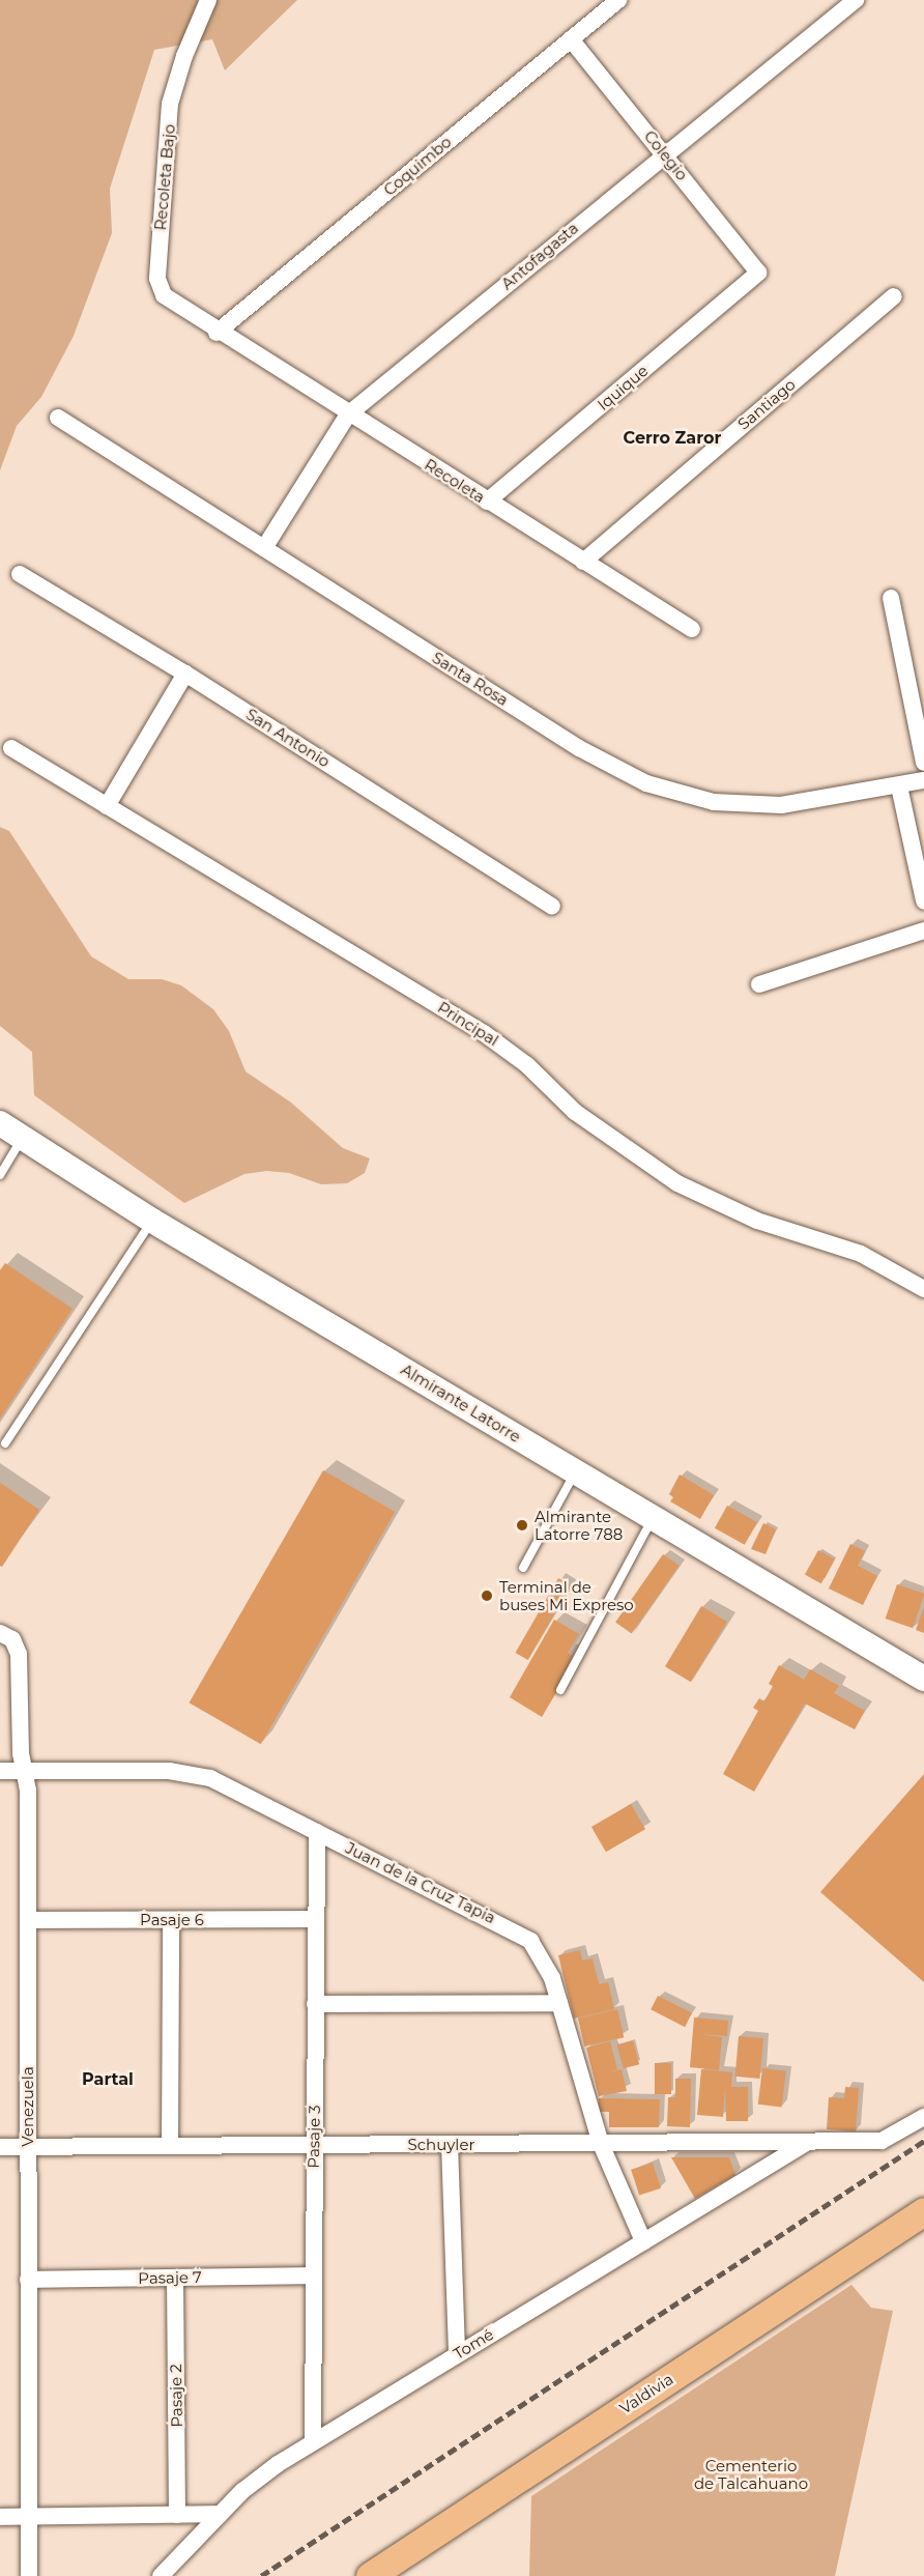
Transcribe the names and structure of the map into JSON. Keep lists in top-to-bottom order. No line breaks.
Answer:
{"streets":{"main road":["Almirante Latorre","Valdivia"],"street":["Colegio","Coquimbo","Recoleta Bajo","Antofagasta","Iquique","Santiago","Recoleta","Santa Rosa","San Antonio","Principal","Juan de la Cruz Tapia","Pasaje 6","Venezuela","Pasaje 3","Schuyler","Pasaje 7","Tomé","Pasaje 2"]},"crossings":[["Colegio","Coquimbo"],["Colegio","Antofagasta"],["Colegio","Iquique"],["Coquimbo","Recoleta Bajo"],["Coquimbo","Recoleta"],["Recoleta Bajo","Recoleta"],["Antofagasta","Recoleta"],["Antofagasta","Santa Rosa"],["Iquique","Recoleta"],["Santiago","Recoleta"],["Juan de la Cruz Tapia","Venezuela"],["Juan de la Cruz Tapia","Pasaje 3"],["Juan de la Cruz Tapia","Schuyler"],["Juan de la Cruz Tapia","Tomé"],["Pasaje 6","Venezuela"],["Pasaje 6","Pasaje 3"],["Venezuela","Schuyler"],["Venezuela","Pasaje 7"],["Pasaje 3","Schuyler"],["Pasaje 3","Pasaje 7"],["Pasaje 3","Tomé"],["Schuyler","Tomé"],["Pasaje 7","Pasaje 2"]],"districts":["Cerro Zaror","Partal"],"parks":["Cementerio de Talcahuano"],"places":["Almirante Latorre 788","Terminal de buses Mi Expreso"]}
